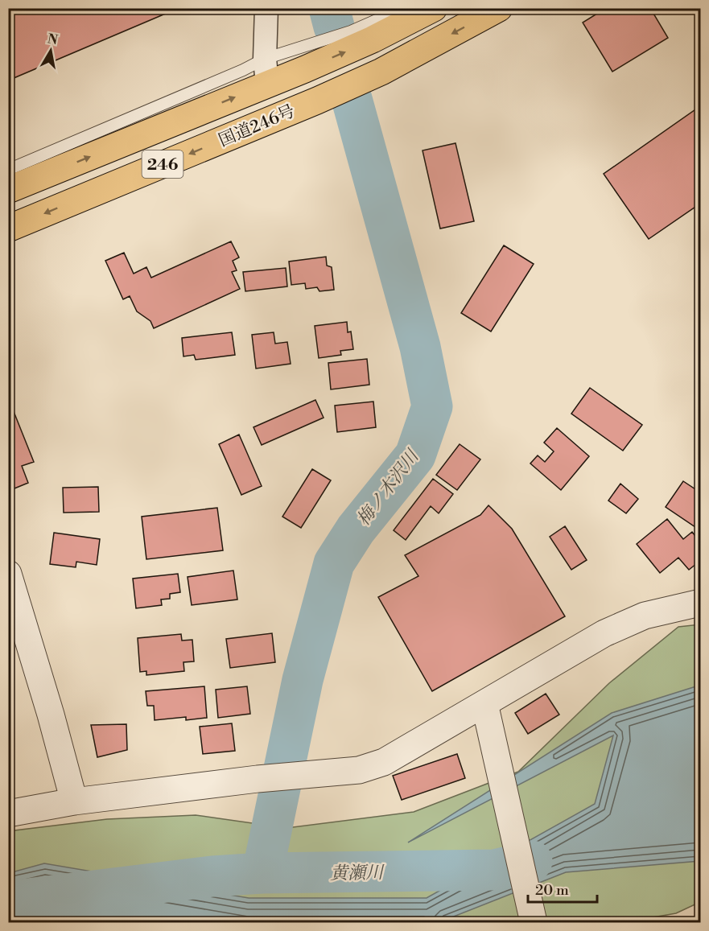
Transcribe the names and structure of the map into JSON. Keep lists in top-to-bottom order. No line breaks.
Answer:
{"streets":{"highway":["国道246号","246"]},"water":["梅ノ木沢川","黄瀬川"],"scale_bar":"20 m","north":"top"}
